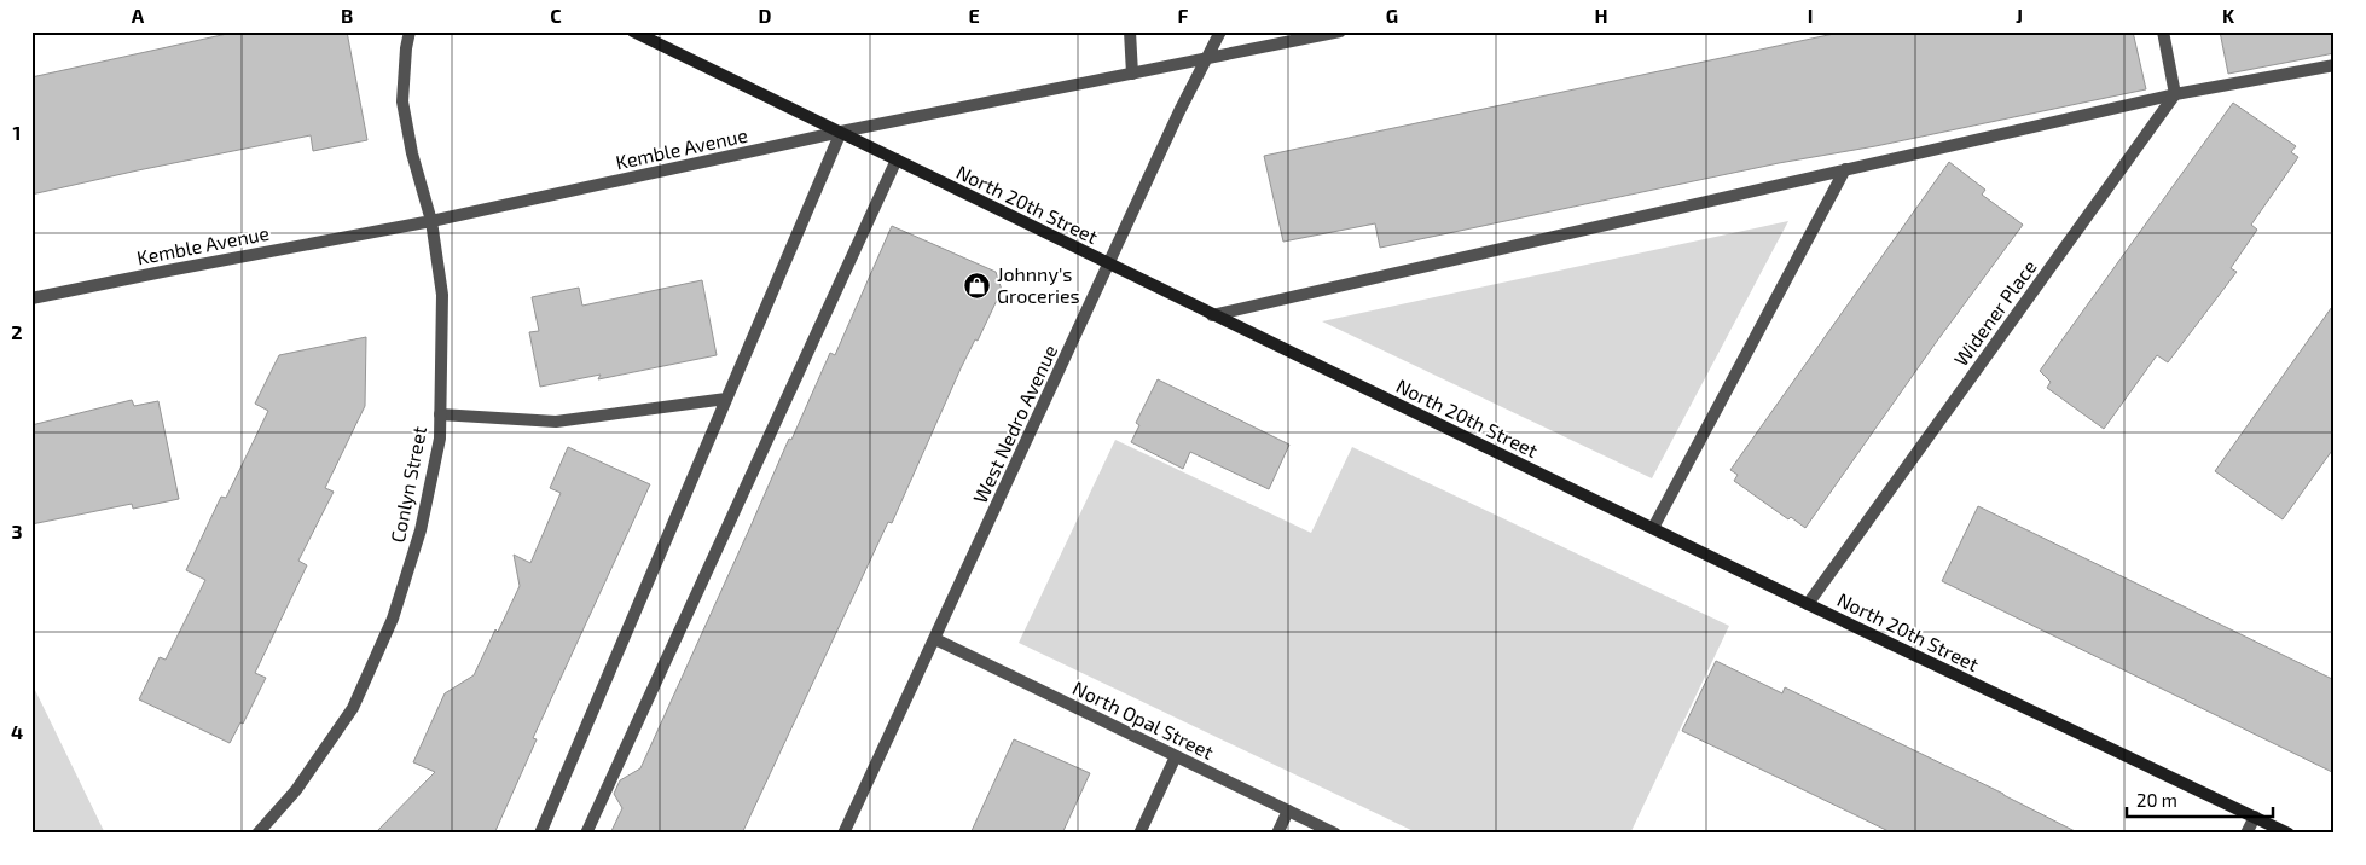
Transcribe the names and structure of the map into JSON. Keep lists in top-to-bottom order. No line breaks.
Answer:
{"streets":{"street":["Kemble Avenue","North 20th Street","Widener Place","West Nedro Avenue","Conlyn Street","North Opal Street"]},"crossings":[["Kemble Avenue","North 20th Street"],["Kemble Avenue","West Nedro Avenue"],["Kemble Avenue","Conlyn Street"],["North 20th Street","Widener Place"],["North 20th Street","West Nedro Avenue"],["West Nedro Avenue","North Opal Street"]],"places":{"shop":["Johnny's Groceries"]},"scale_bar":"20 m","grid":{"columns":["A","B","C","D","E","F","G","H","I","J","K"],"rows":["1","2","3","4"]}}
